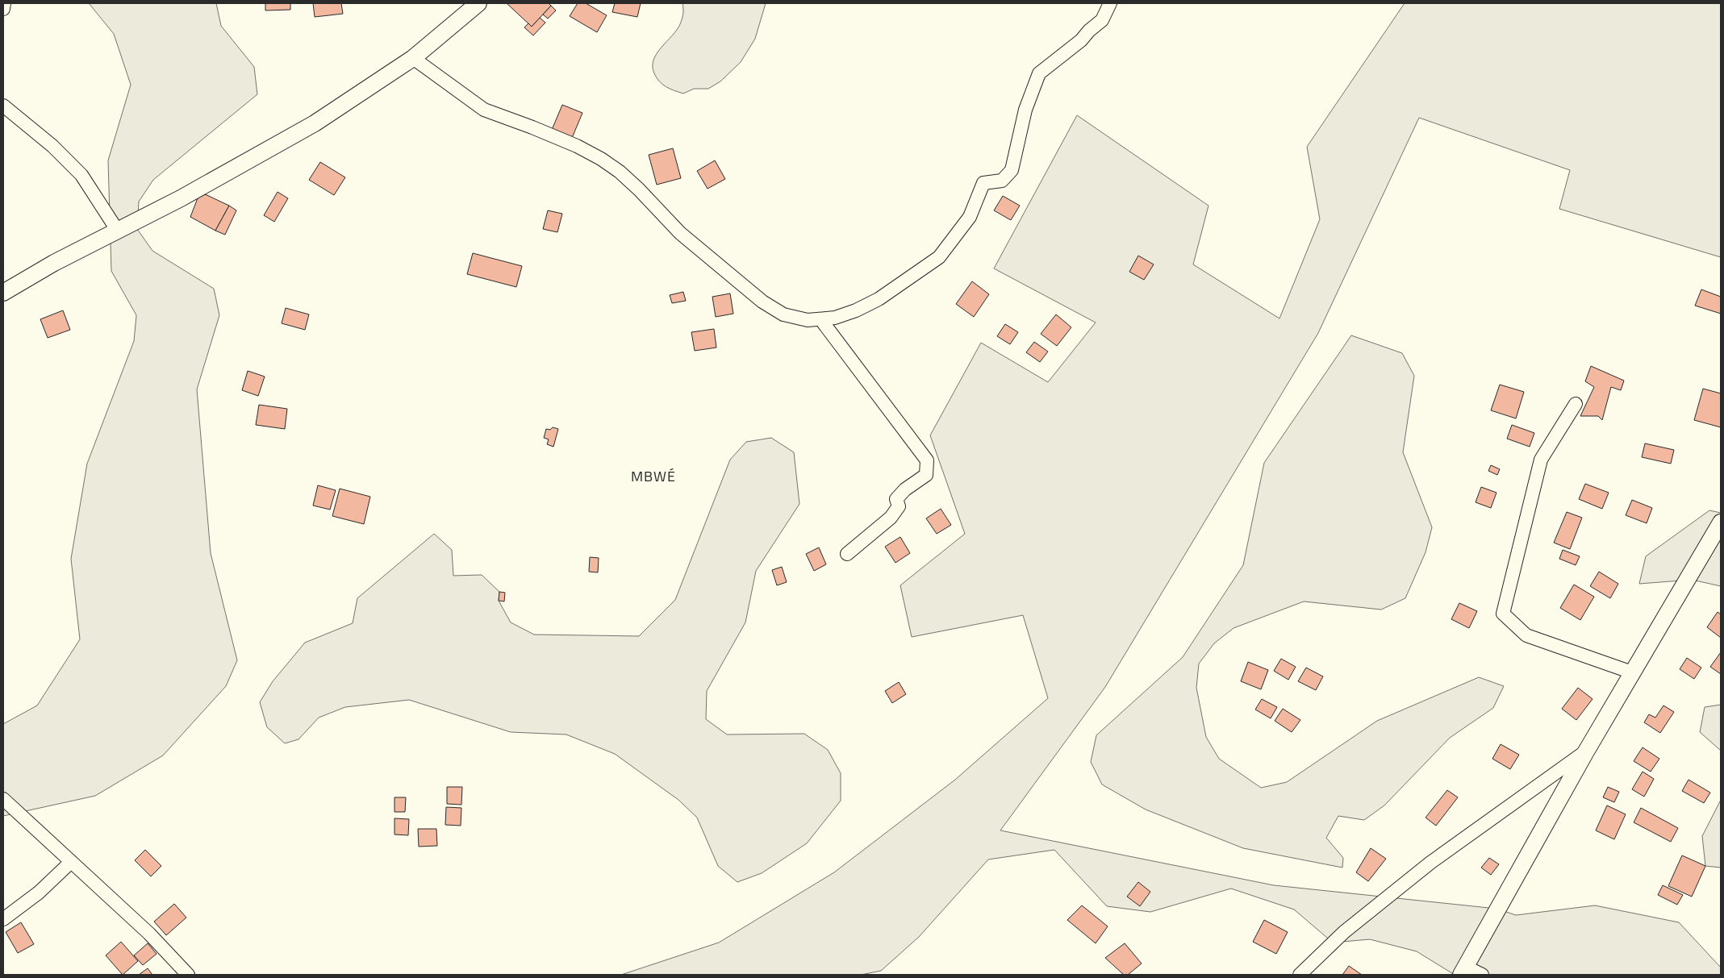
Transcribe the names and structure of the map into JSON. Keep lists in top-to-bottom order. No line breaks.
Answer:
{"districts":["MBWÉ"]}
